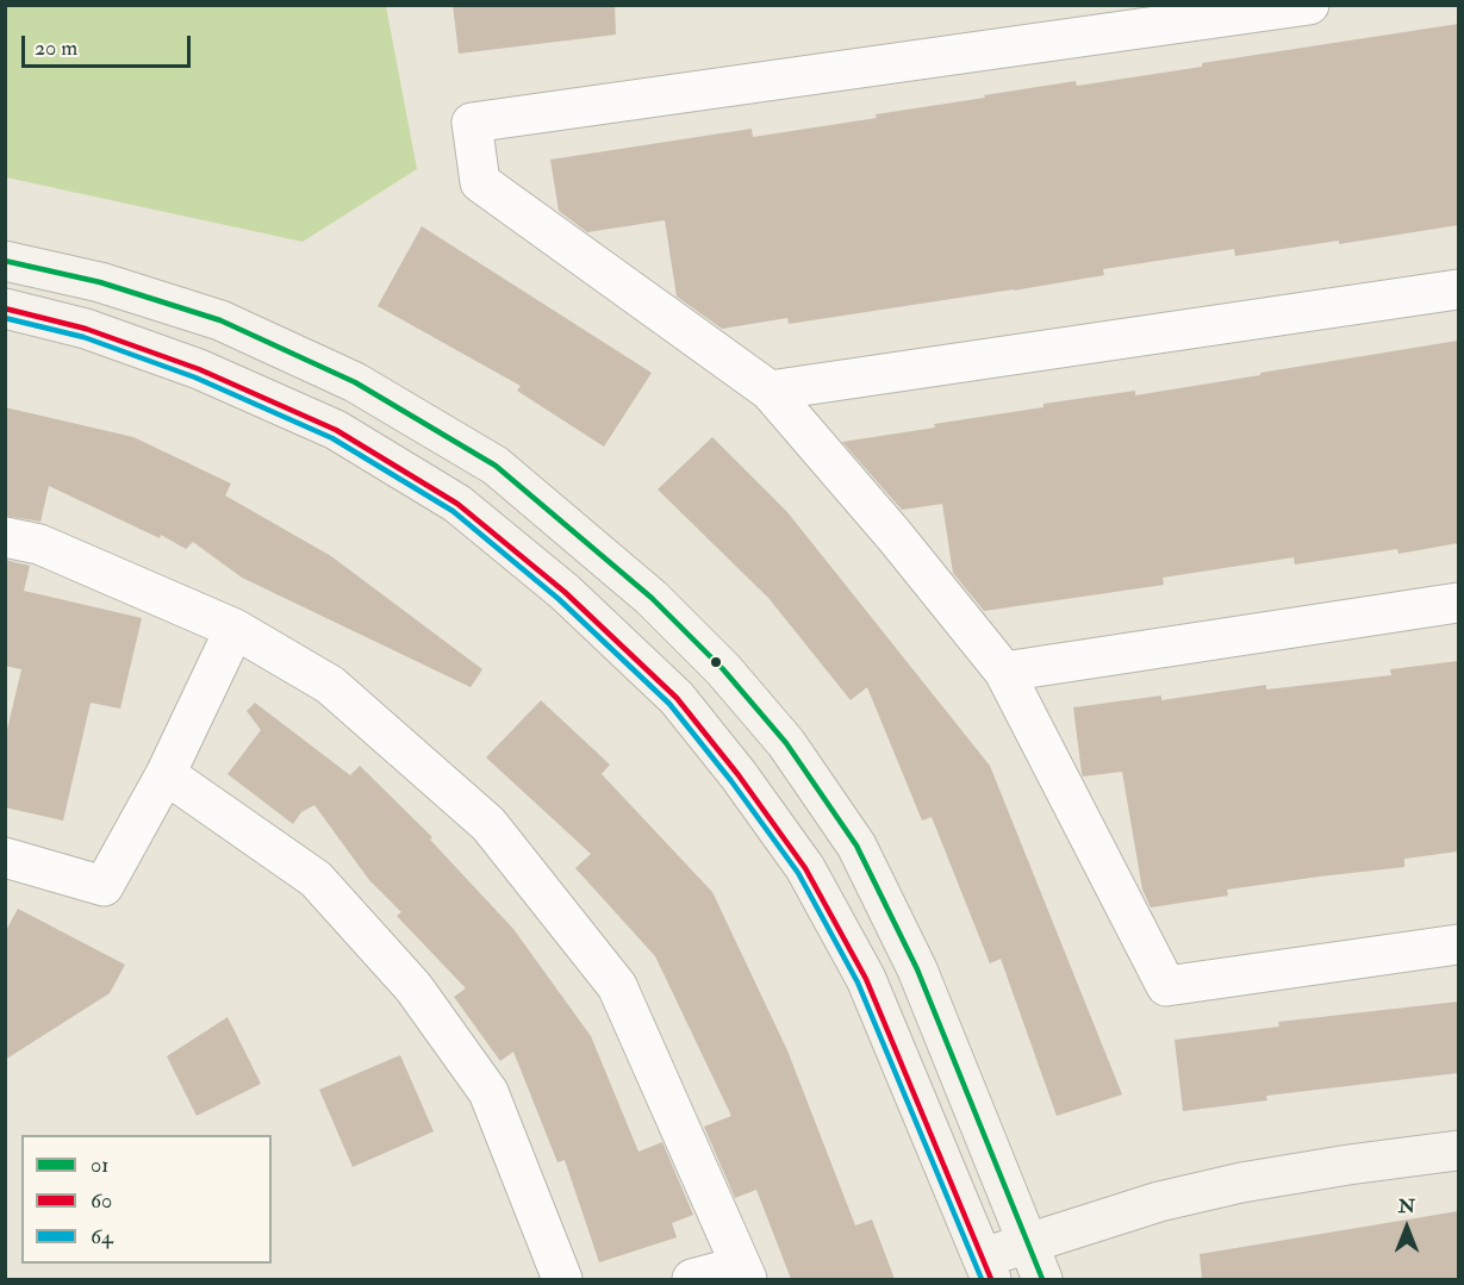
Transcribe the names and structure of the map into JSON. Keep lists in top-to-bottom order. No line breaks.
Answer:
{"lines":["transit line 01","transit line 60","transit line 64"],"legend":["01","60","64"],"scale_bar":"20 m","north":"top"}
